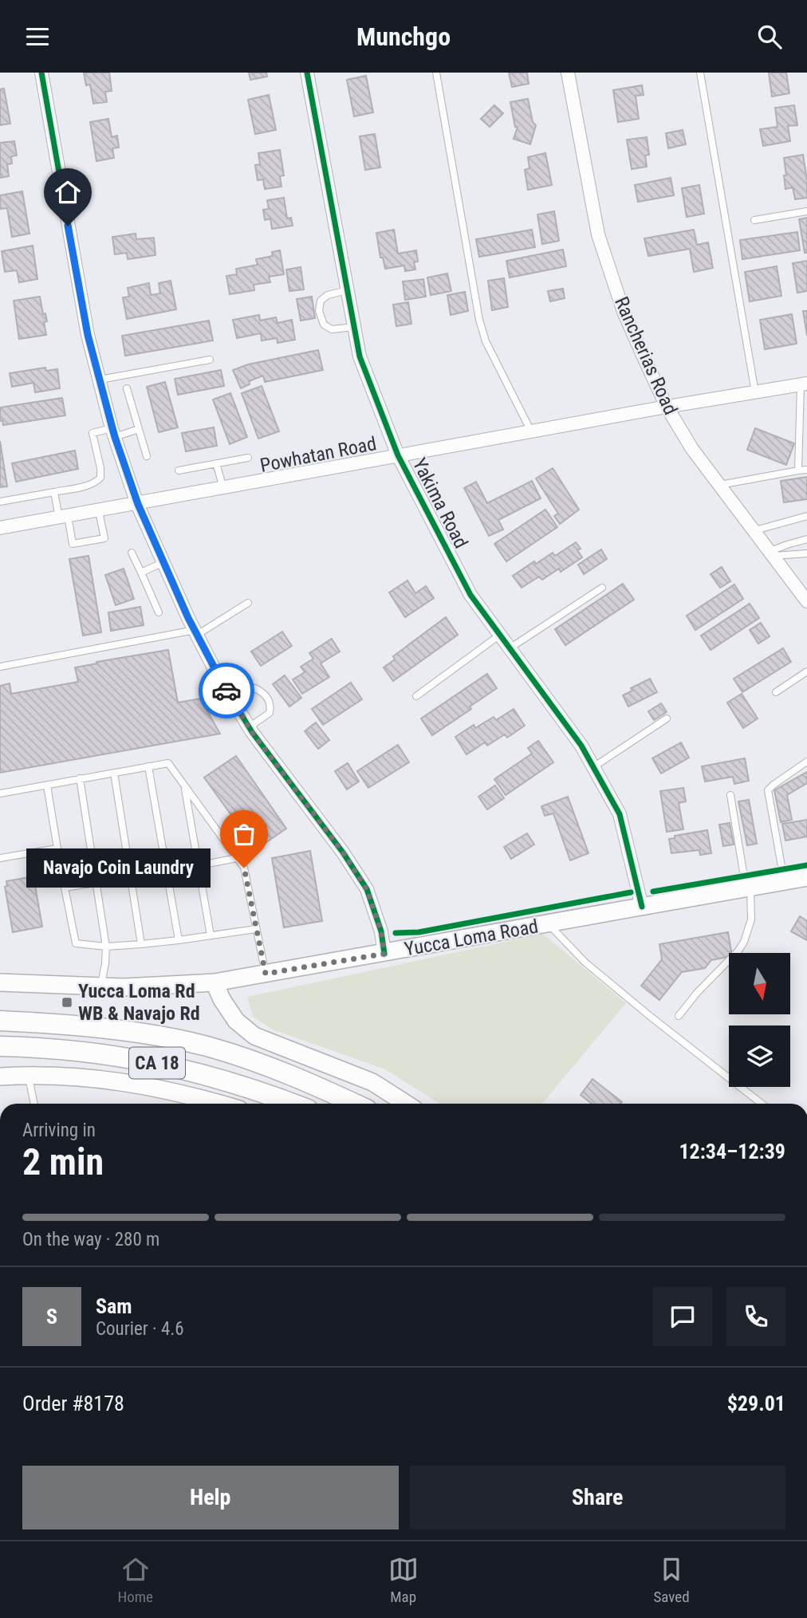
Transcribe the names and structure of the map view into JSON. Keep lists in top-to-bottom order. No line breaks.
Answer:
{"streets":{"main road":["Yucca Loma Road","CA 18"],"street":["Rancherias Road","Powhatan Road","Yakima Road"]},"crossings":[["Rancherias Road","Powhatan Road"],["Powhatan Road","Yakima Road"],["Yakima Road","Yucca Loma Road"]],"places":{"other":["Navajo Coin Laundry"],"transit":["Yucca Loma Rd WB & Navajo Rd"]},"north":"bottom","page":{"header":"Munchgo","bubble":"Navajo Coin Laundry","heading":["2 min","Arriving in","12:34–12:39"],"panel":["Sam","Courier · 4.6","Order #8178","$29.01"],"bar":"On the way · 280 m","round":"S","buttons":["Help","Share"],"tabs":["Home","Map","Saved"]}}
